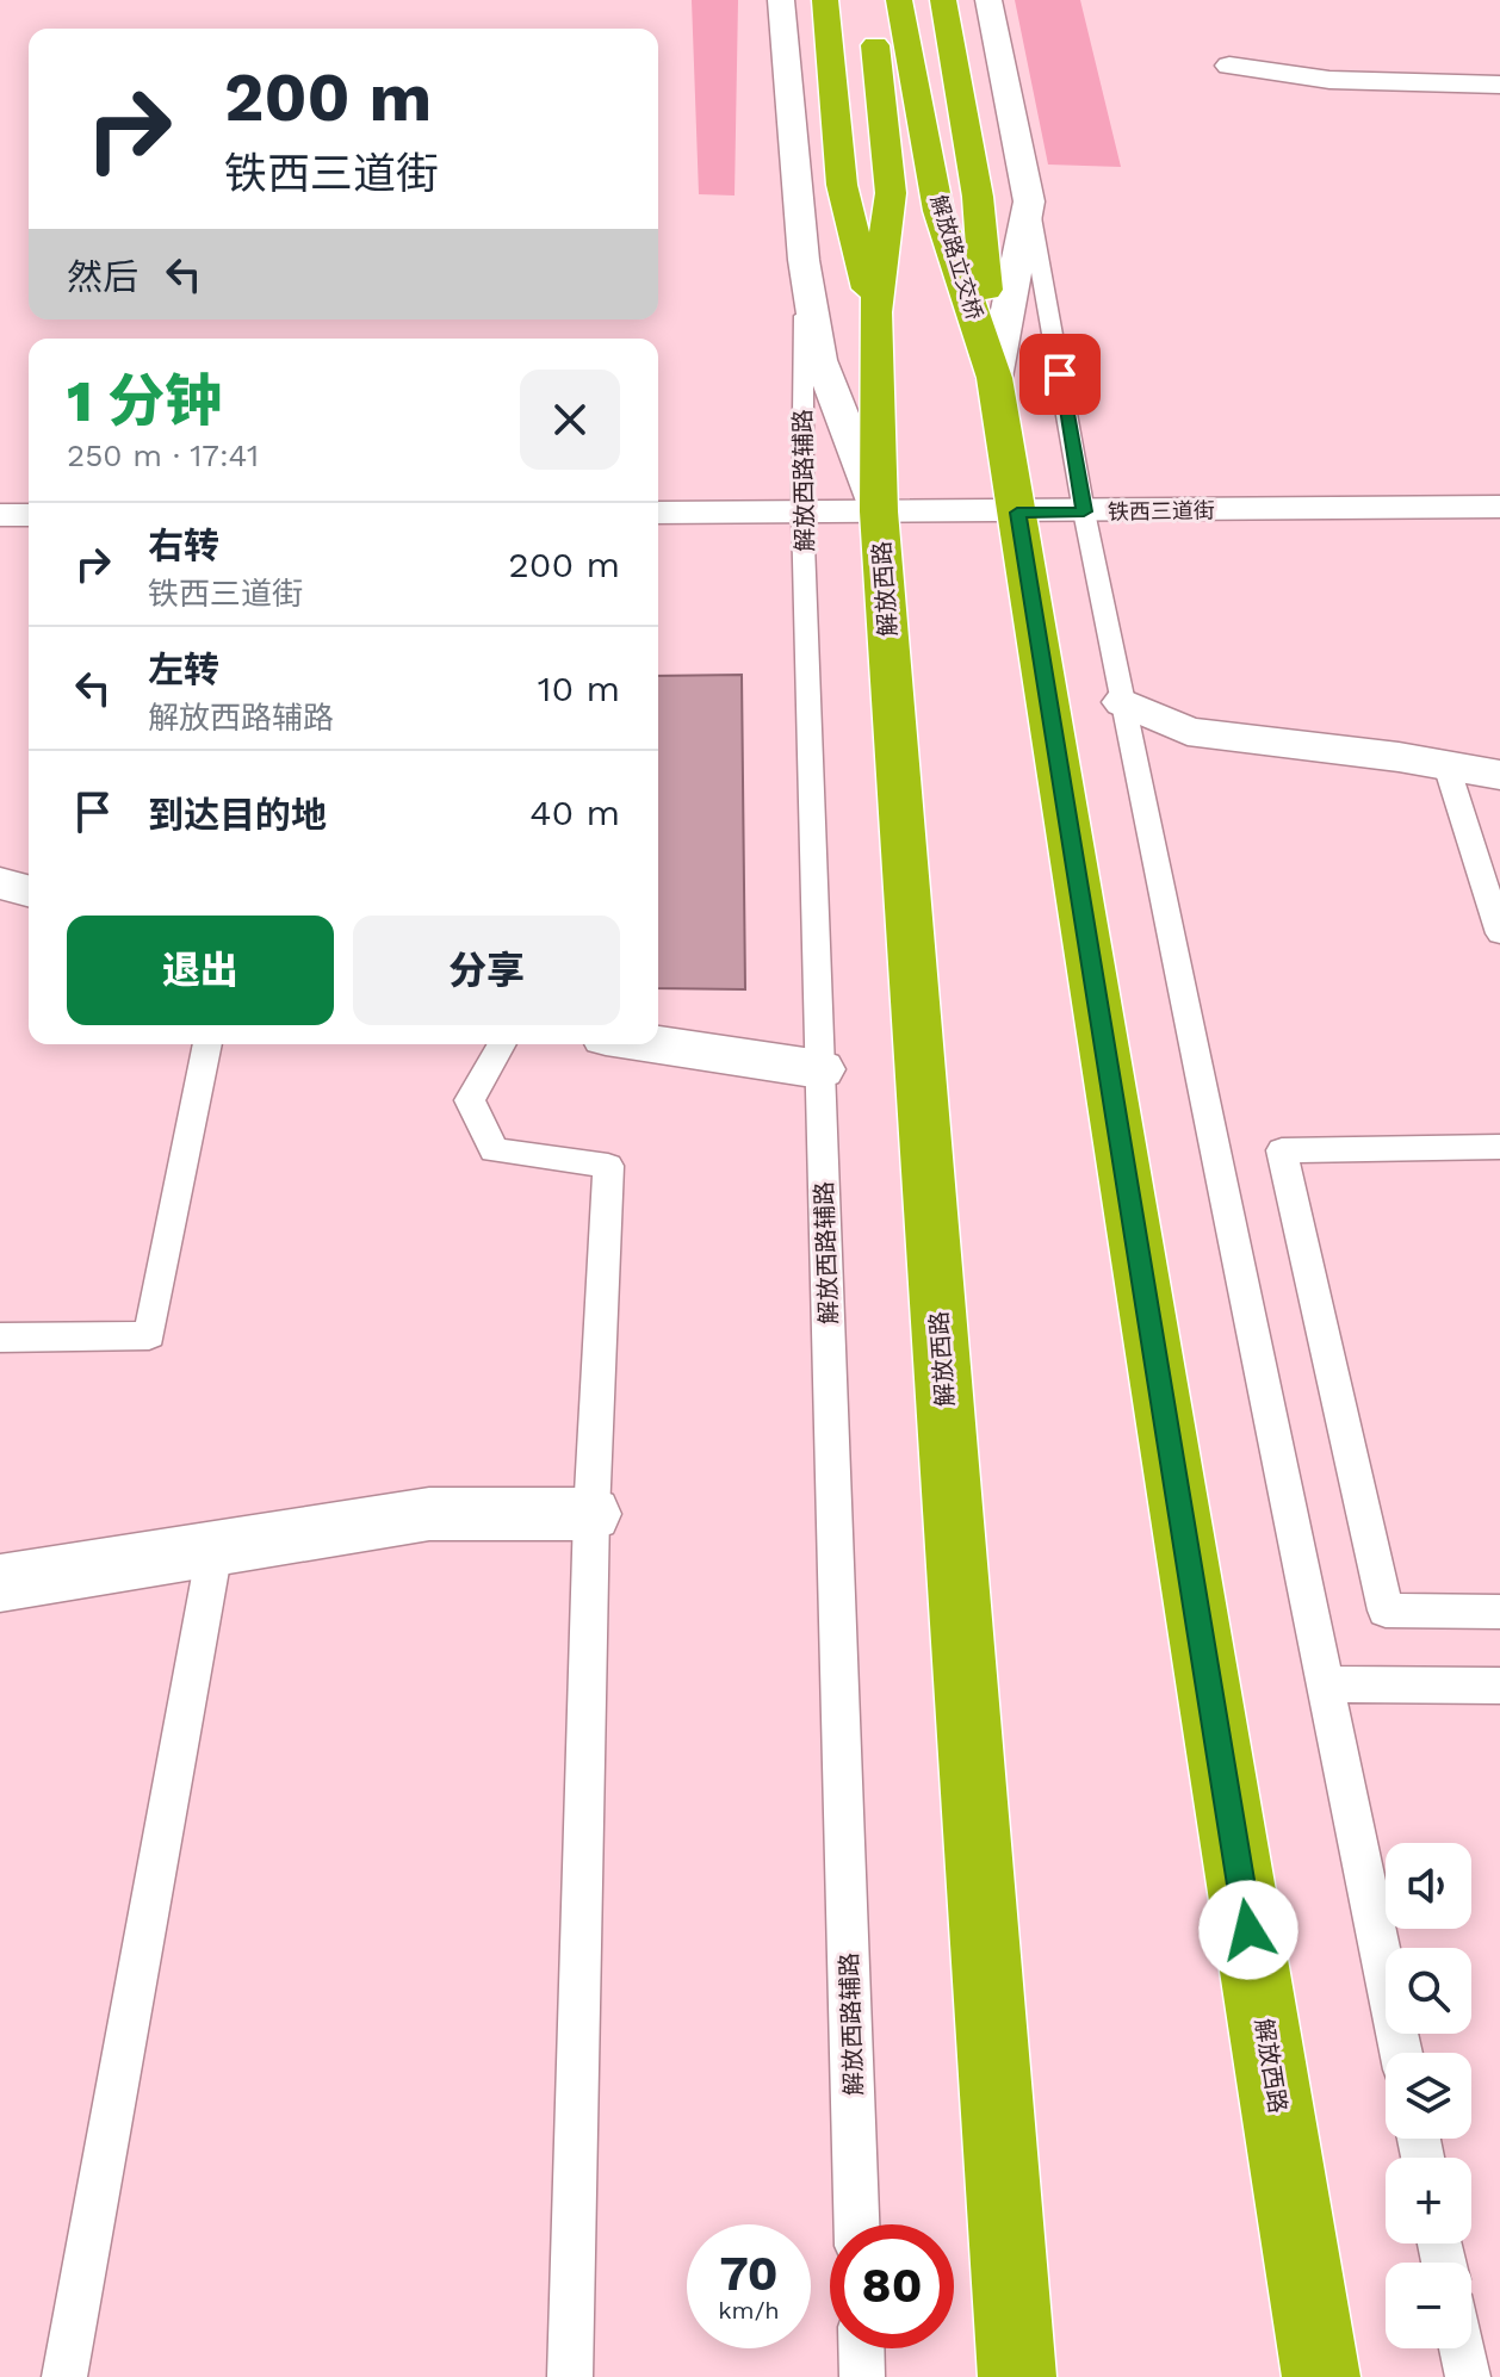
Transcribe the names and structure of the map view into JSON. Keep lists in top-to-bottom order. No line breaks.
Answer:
{"streets":{"highway":["解放路立交桥","解放西路"],"street":["铁西三道街"],"lane":["解放西路辅路"]},"crossings":[["解放路立交桥","铁西三道街"],["解放路立交桥","解放西路"],["解放西路辅路","铁西三道街"],["铁西三道街","解放西路"]],"page":{"turn":["200 m","铁西三道街"],"then":"然后","heading":["1 分钟","250 m · 17:41"],"list":[{"name":"右转","note":"铁西三道街","value":"200 m"},{"name":"左转","note":"解放西路辅路","value":"10 m"},{"name":"到达目的地","value":"40 m"}],"buttons":["退出","分享"],"map_buttons":["+","−"],"speed":"70 km/h","limit":"80"}}
